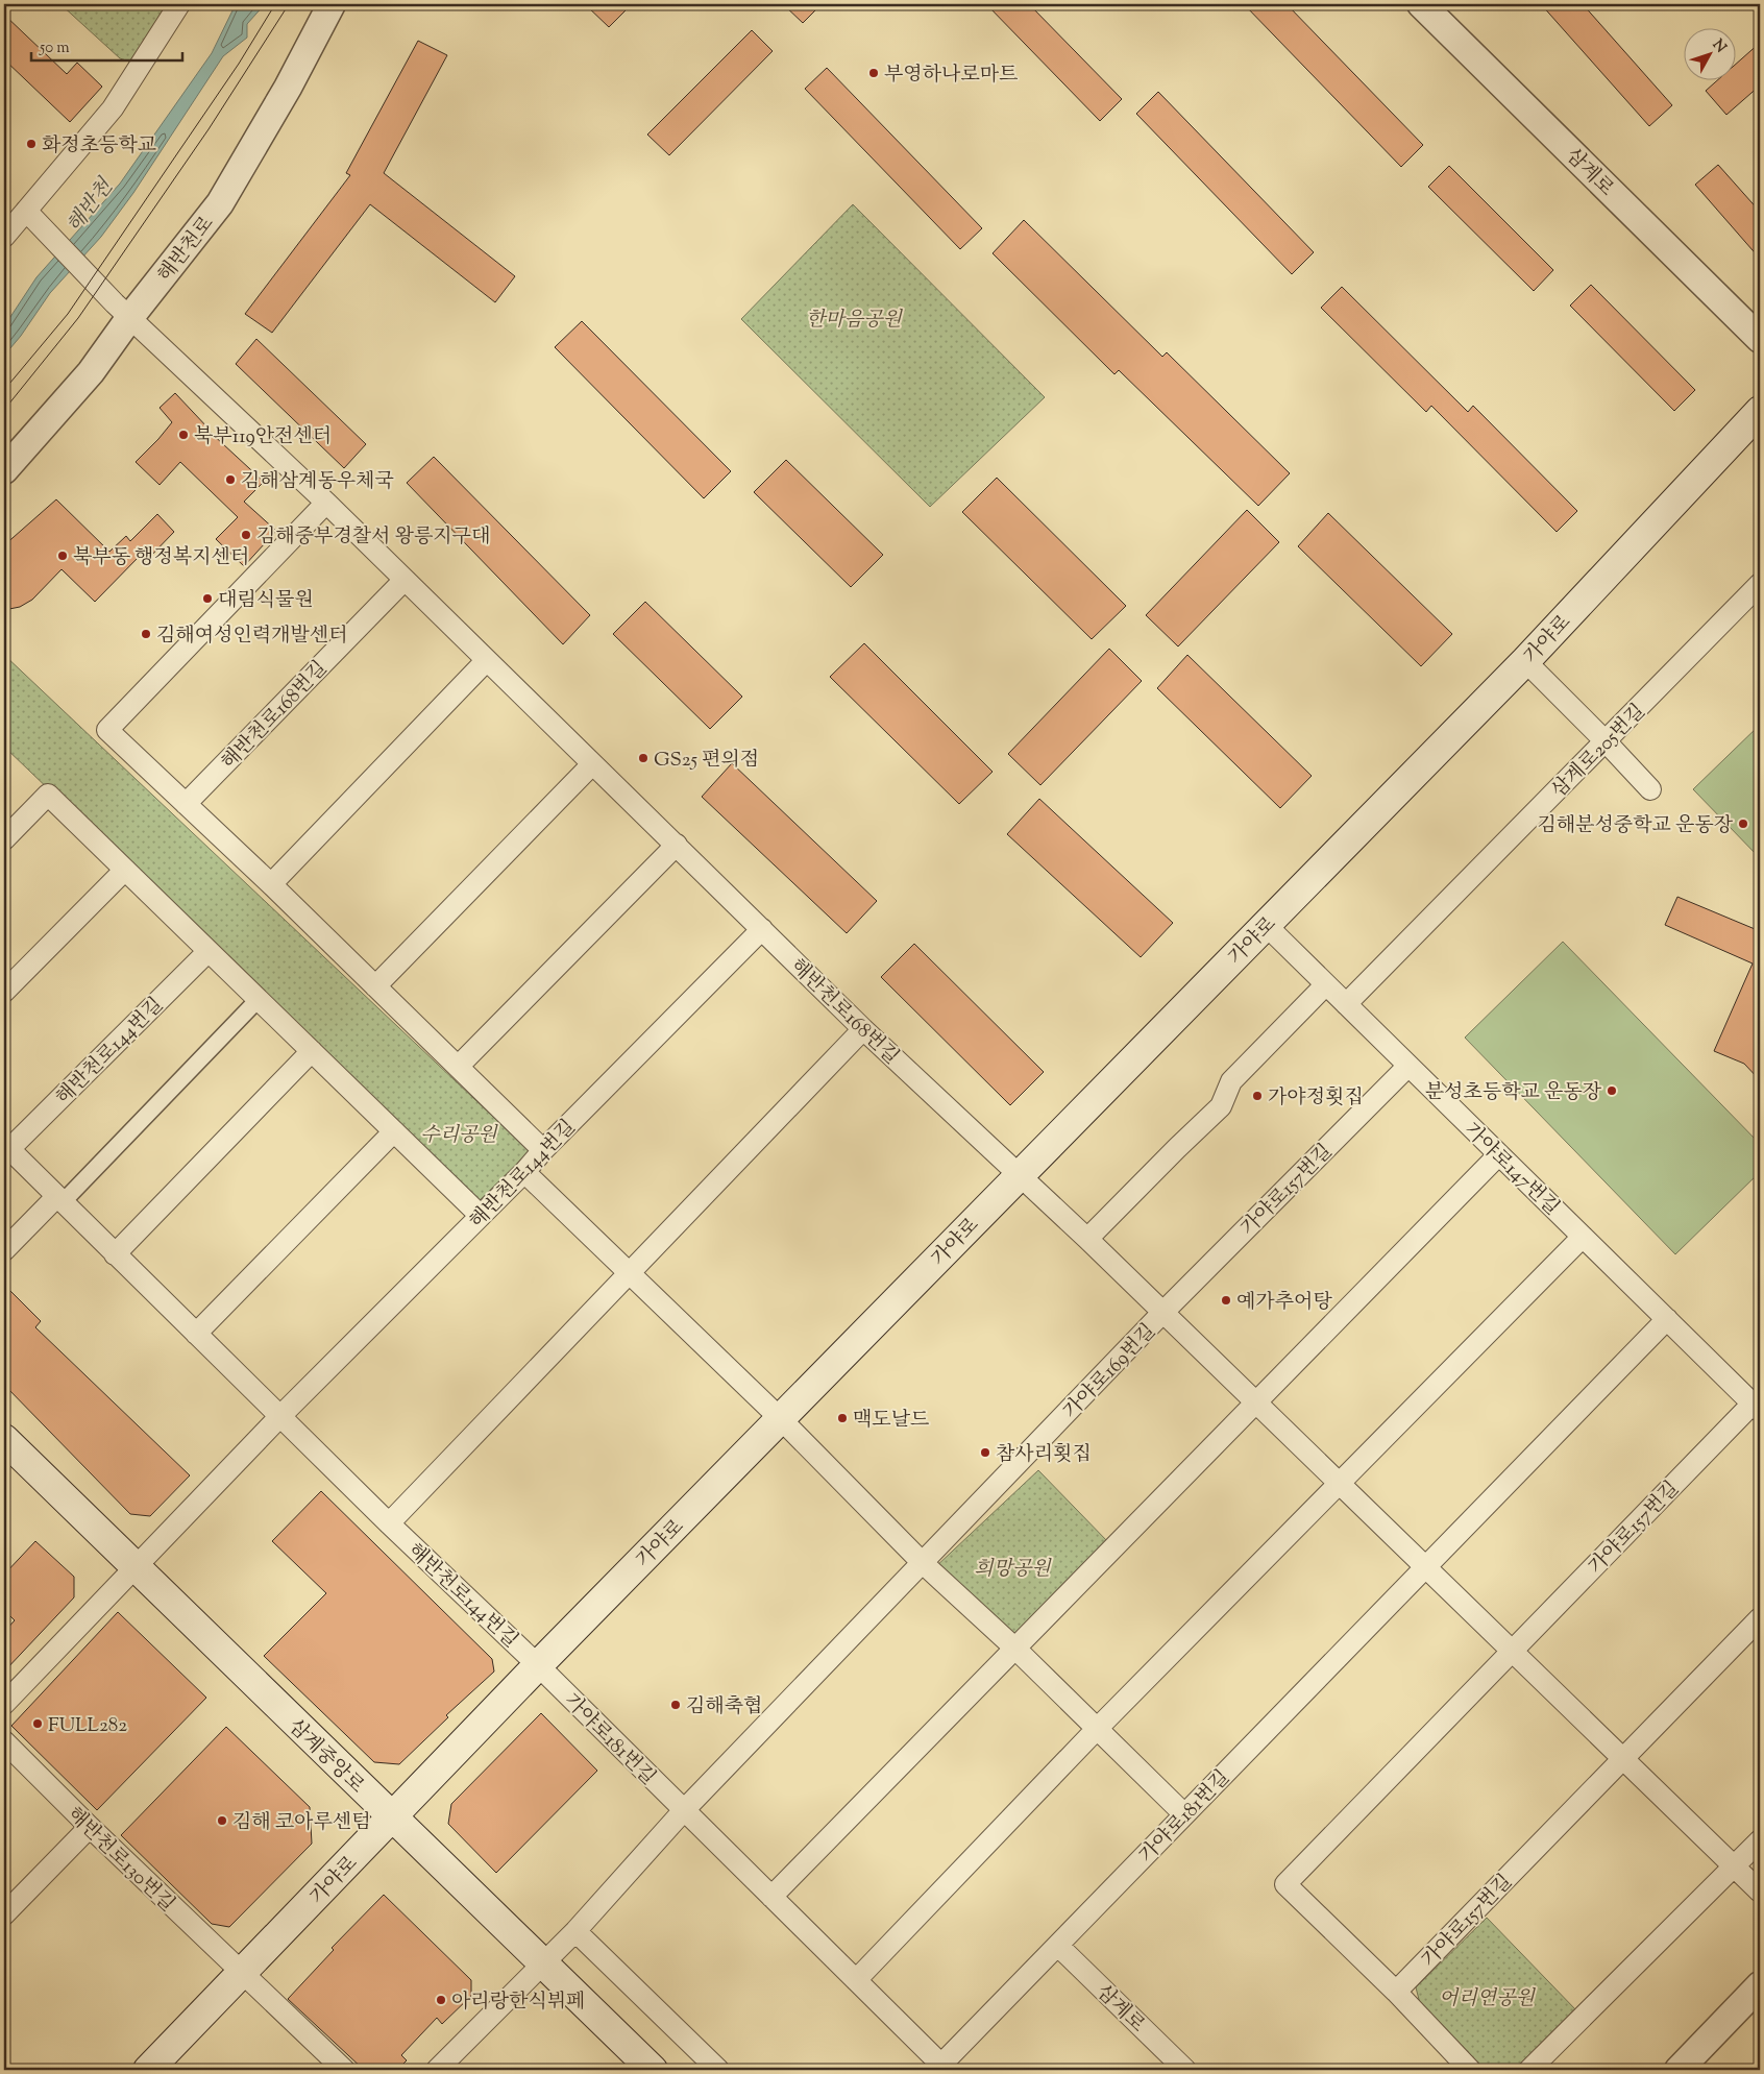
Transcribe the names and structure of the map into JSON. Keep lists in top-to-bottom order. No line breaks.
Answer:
{"streets":{"main road":["가야로","삼계중앙로"],"street":["삼계로","해반천로","해반천로168번길","삼계로205번길","해반천로144번길","가야로147번길","가야로157번길","가야로169번길","가야로181번길","해반천로130번길"]},"crossings":[["삼계로","가야로181번길"],["해반천로","해반천로168번길"],["가야로","해반천로168번길"],["가야로","해반천로144번길"],["가야로","가야로147번길"],["가야로","가야로181번길"],["가야로","삼계중앙로"],["가야로","해반천로130번길"],["해반천로168번길","해반천로144번길"],["삼계로205번길","가야로147번길"],["해반천로144번길","가야로181번길"],["가야로147번길","가야로157번길"],["가야로157번길","가야로169번길"]],"water":["해반천"],"parks":["한마음공원","수리공원","희망공원","어리연공원"],"places":["부영하나로마트","화정초등학교","북부119안전센터","김해삼계동우체국","김해중부경찰서 왕릉지구대","북부동 행정복지센터","대림식물원","김해여성인력개발센터","GS25 편의점","김해분성중학교 운동장","분성초등학교 운동장","가야정횟집","예가추어탕","맥도날드","참사리횟집","김해축협","FULL282","김해 코아루센텀","아리랑한식뷔페"],"scale_bar":"50 m","north":"top right"}
